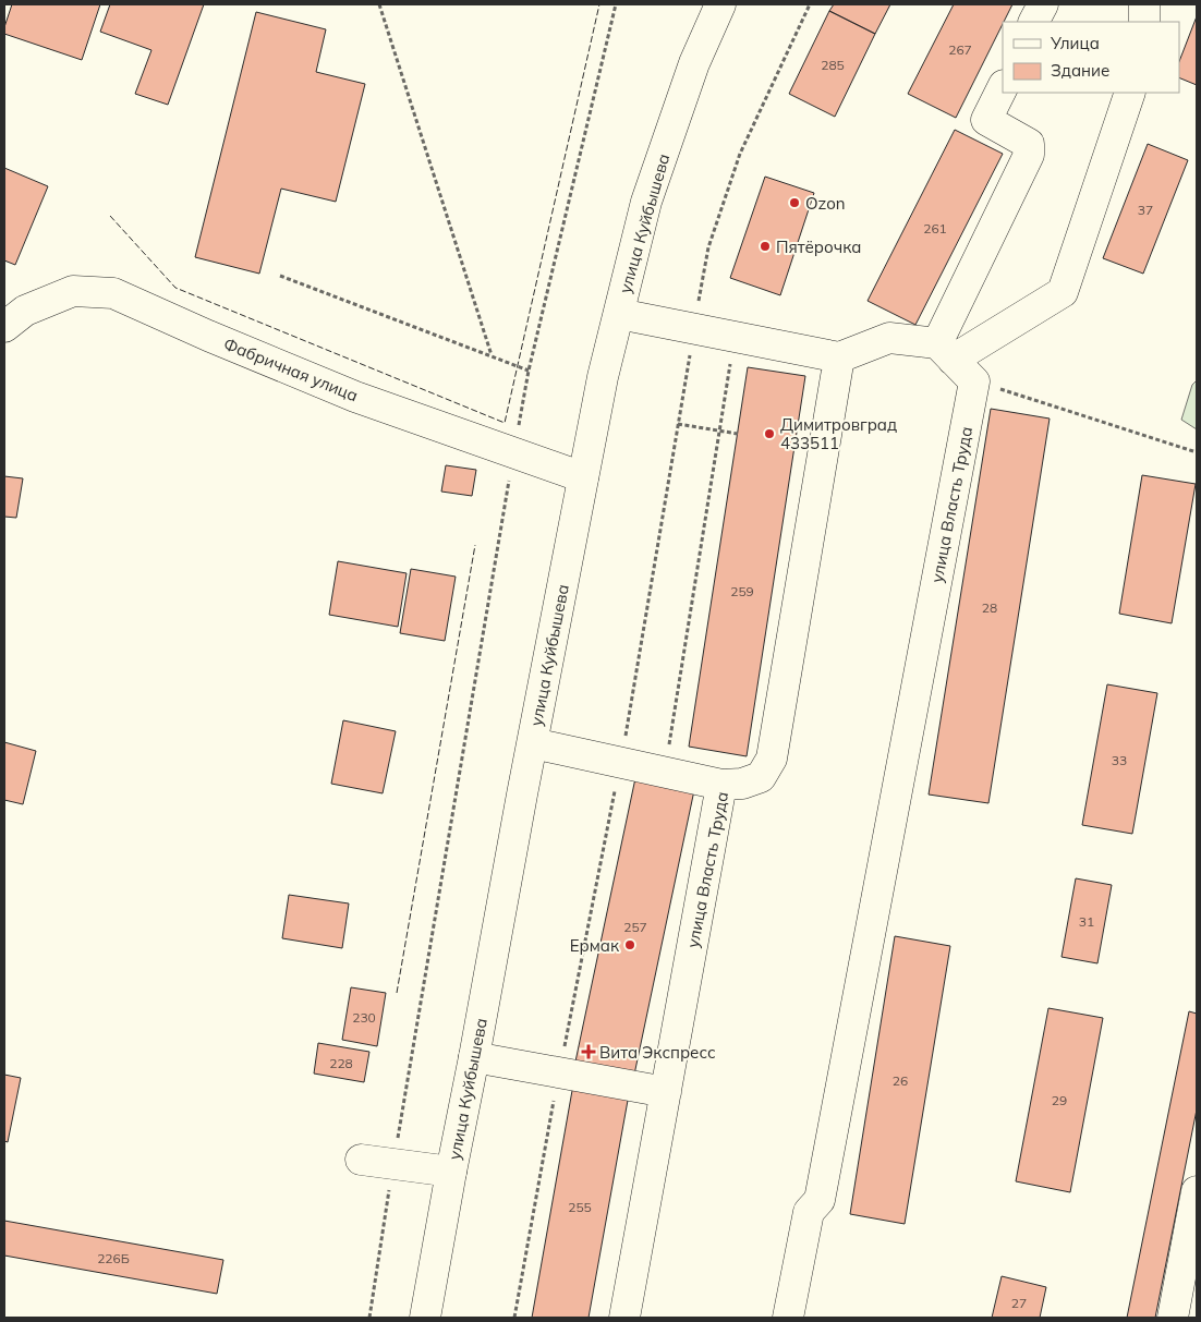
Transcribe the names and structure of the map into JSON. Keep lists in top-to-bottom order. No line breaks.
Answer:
{"streets":{"street":["улица Куйбышева","Фабричная улица","улица Власть Труда"]},"crossings":[["улица Куйбышева","Фабричная улица"]],"places":{"other":["Ozon","Пятёрочка","Димитровград 433511","Ермак"],"health":["Вита Экспресс"]},"house_numbers":["267","285","37","261","259","28","33","31","257","230","228","26","29","255","226Б","27"],"legend":["Улица","Здание"]}
